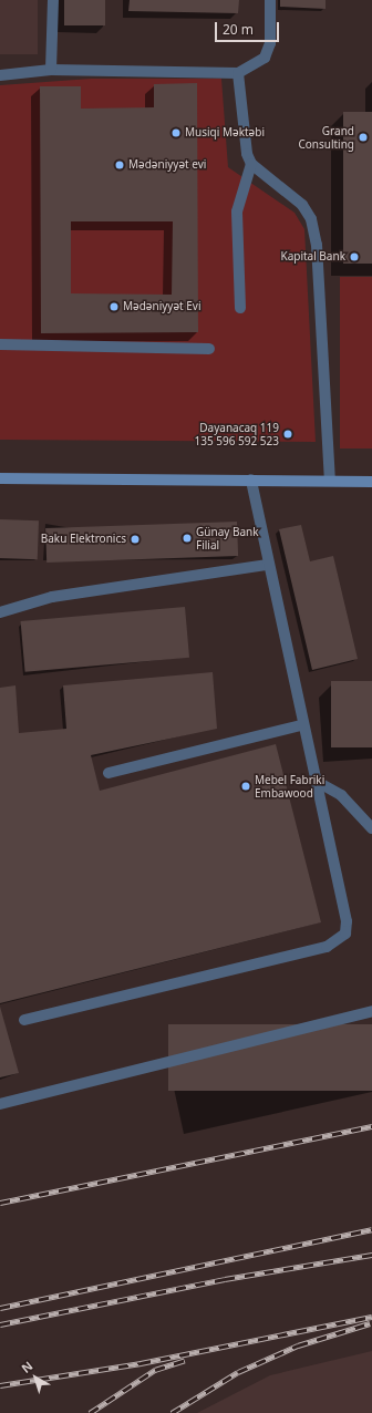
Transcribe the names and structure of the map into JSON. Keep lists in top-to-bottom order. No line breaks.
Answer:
{"places":["Musiqi Məktəbi","Grand Consulting","Mədəniyyət evi","Kapital Bank","Mədəniyyət Evi","Dayanacaq 119 135 596 592 523","Günay Bank Filial","Baku Elektronics","Mebel Fabriki Embawood"],"scale_bar":"20 m","north":"top left"}
